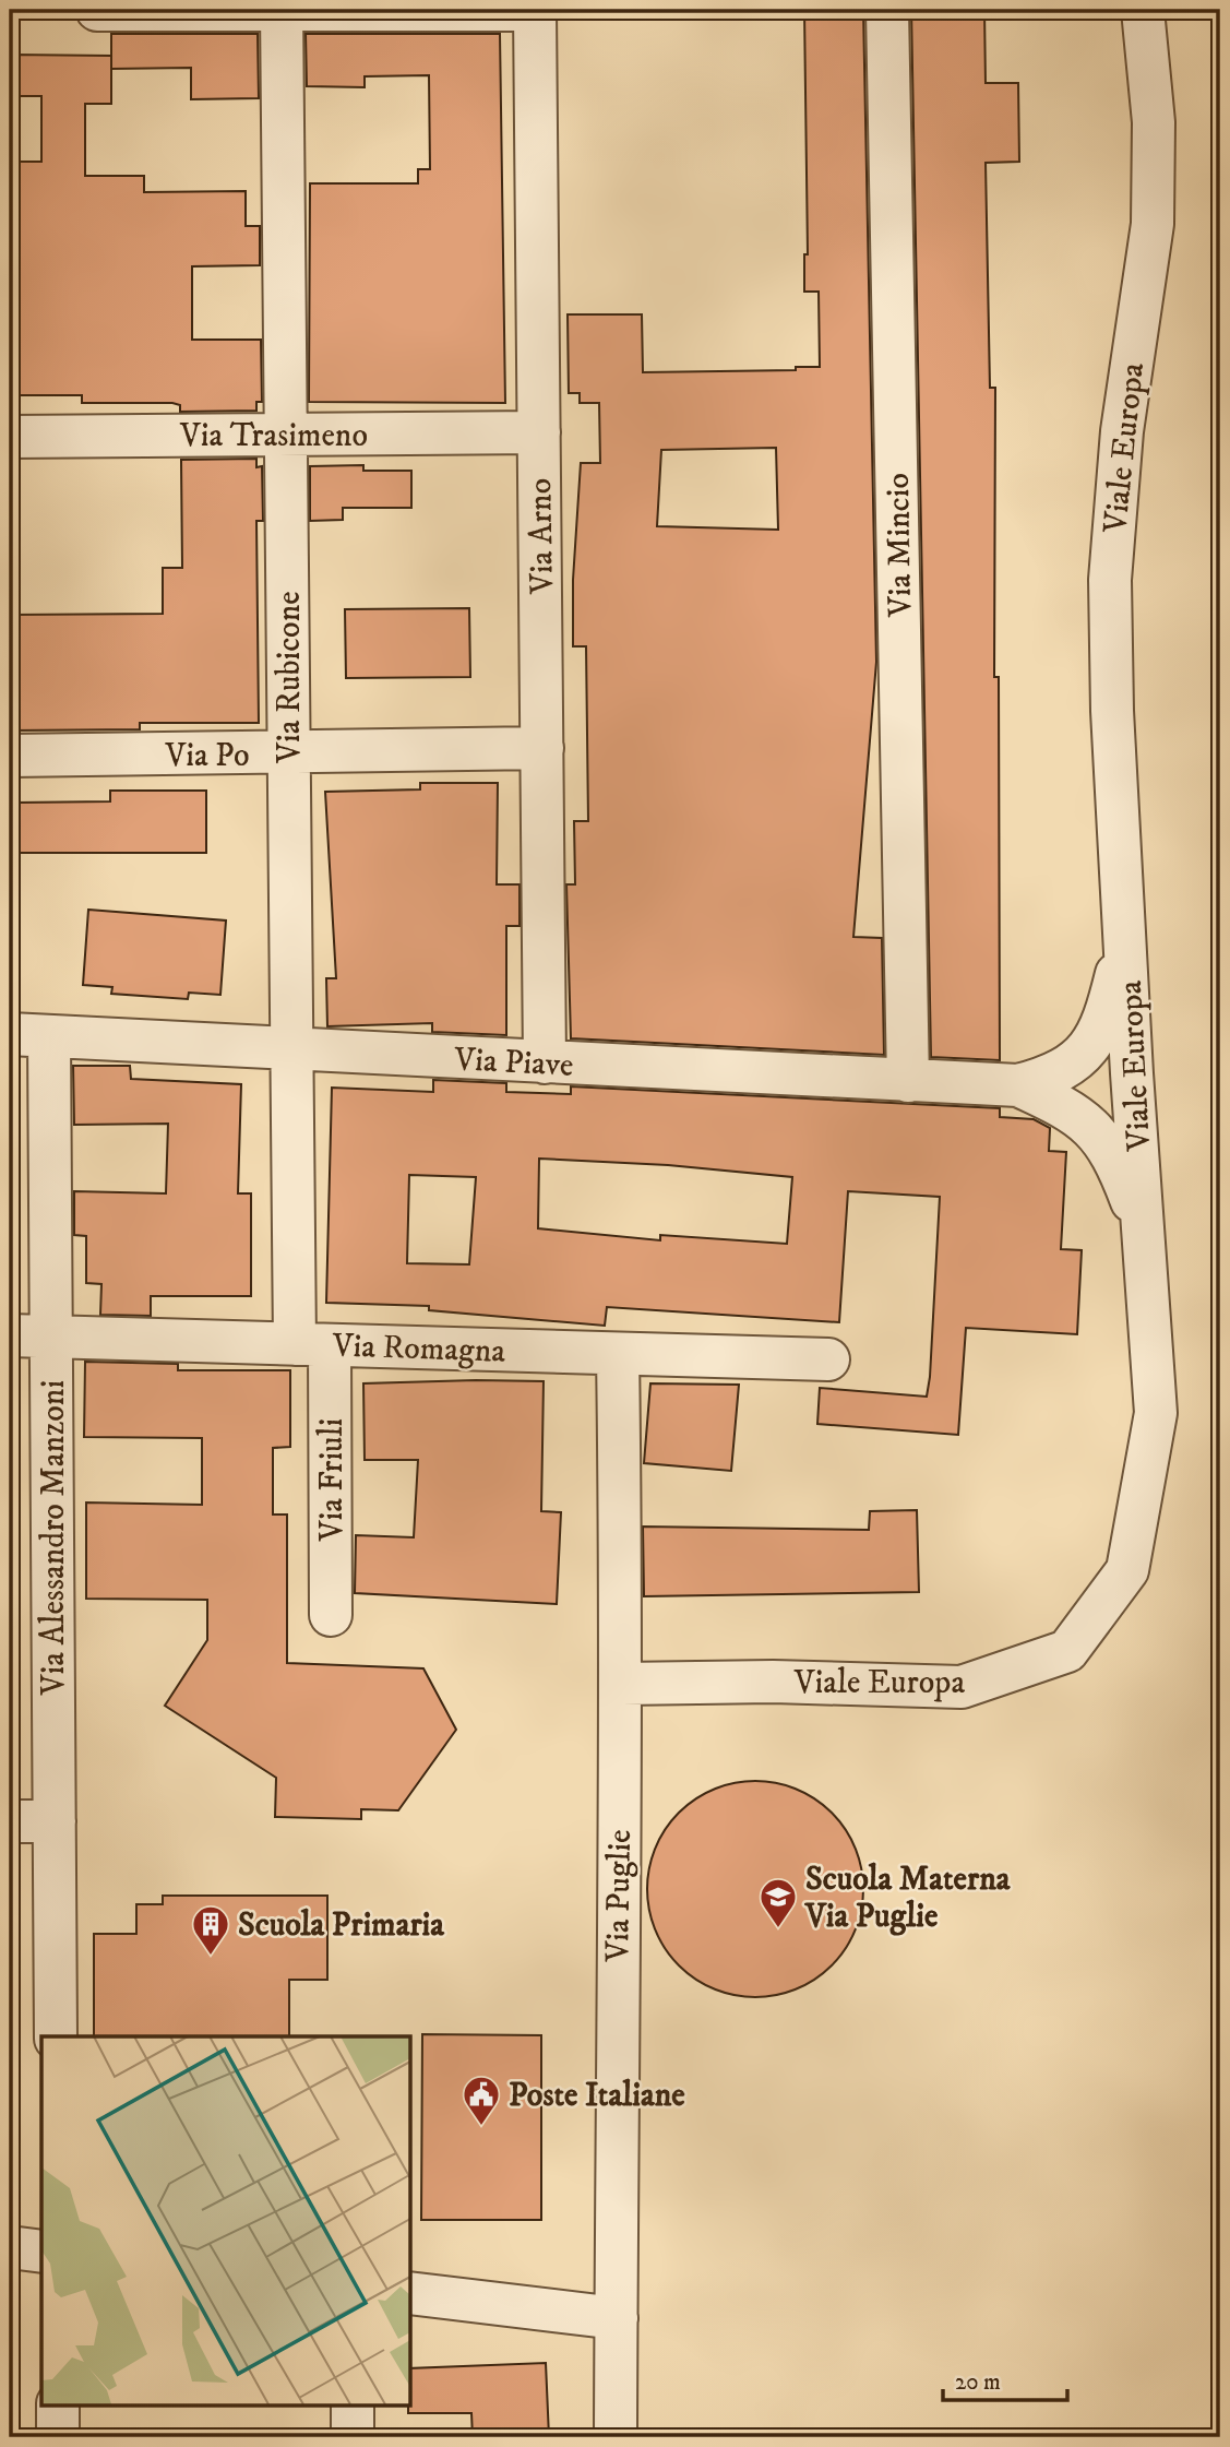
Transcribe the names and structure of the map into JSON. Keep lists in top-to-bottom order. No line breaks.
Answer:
{"streets":{"street":["Via Trasimeno","Viale Europa","Via Arno","Via Mincio","Via Rubicone","Via Po","Via Piave","Via Romagna","Via Friuli","Via Alessandro Manzoni","Via Puglie"]},"crossings":[["Via Trasimeno","Via Arno"],["Via Trasimeno","Via Rubicone"],["Viale Europa","Via Piave"],["Viale Europa","Via Puglie"],["Via Arno","Via Po"],["Via Arno","Via Piave"],["Via Mincio","Via Piave"],["Via Rubicone","Via Po"],["Via Rubicone","Via Piave"],["Via Rubicone","Via Romagna"],["Via Rubicone","Via Friuli"],["Via Piave","Via Alessandro Manzoni"],["Via Romagna","Via Friuli"],["Via Romagna","Via Alessandro Manzoni"],["Via Romagna","Via Puglie"]],"places":{"school or university":["Scuola Materna Via Puglie"],"building":["Scuola Primaria"],"public building":["Poste Italiane"]},"scale_bar":"20 m"}
